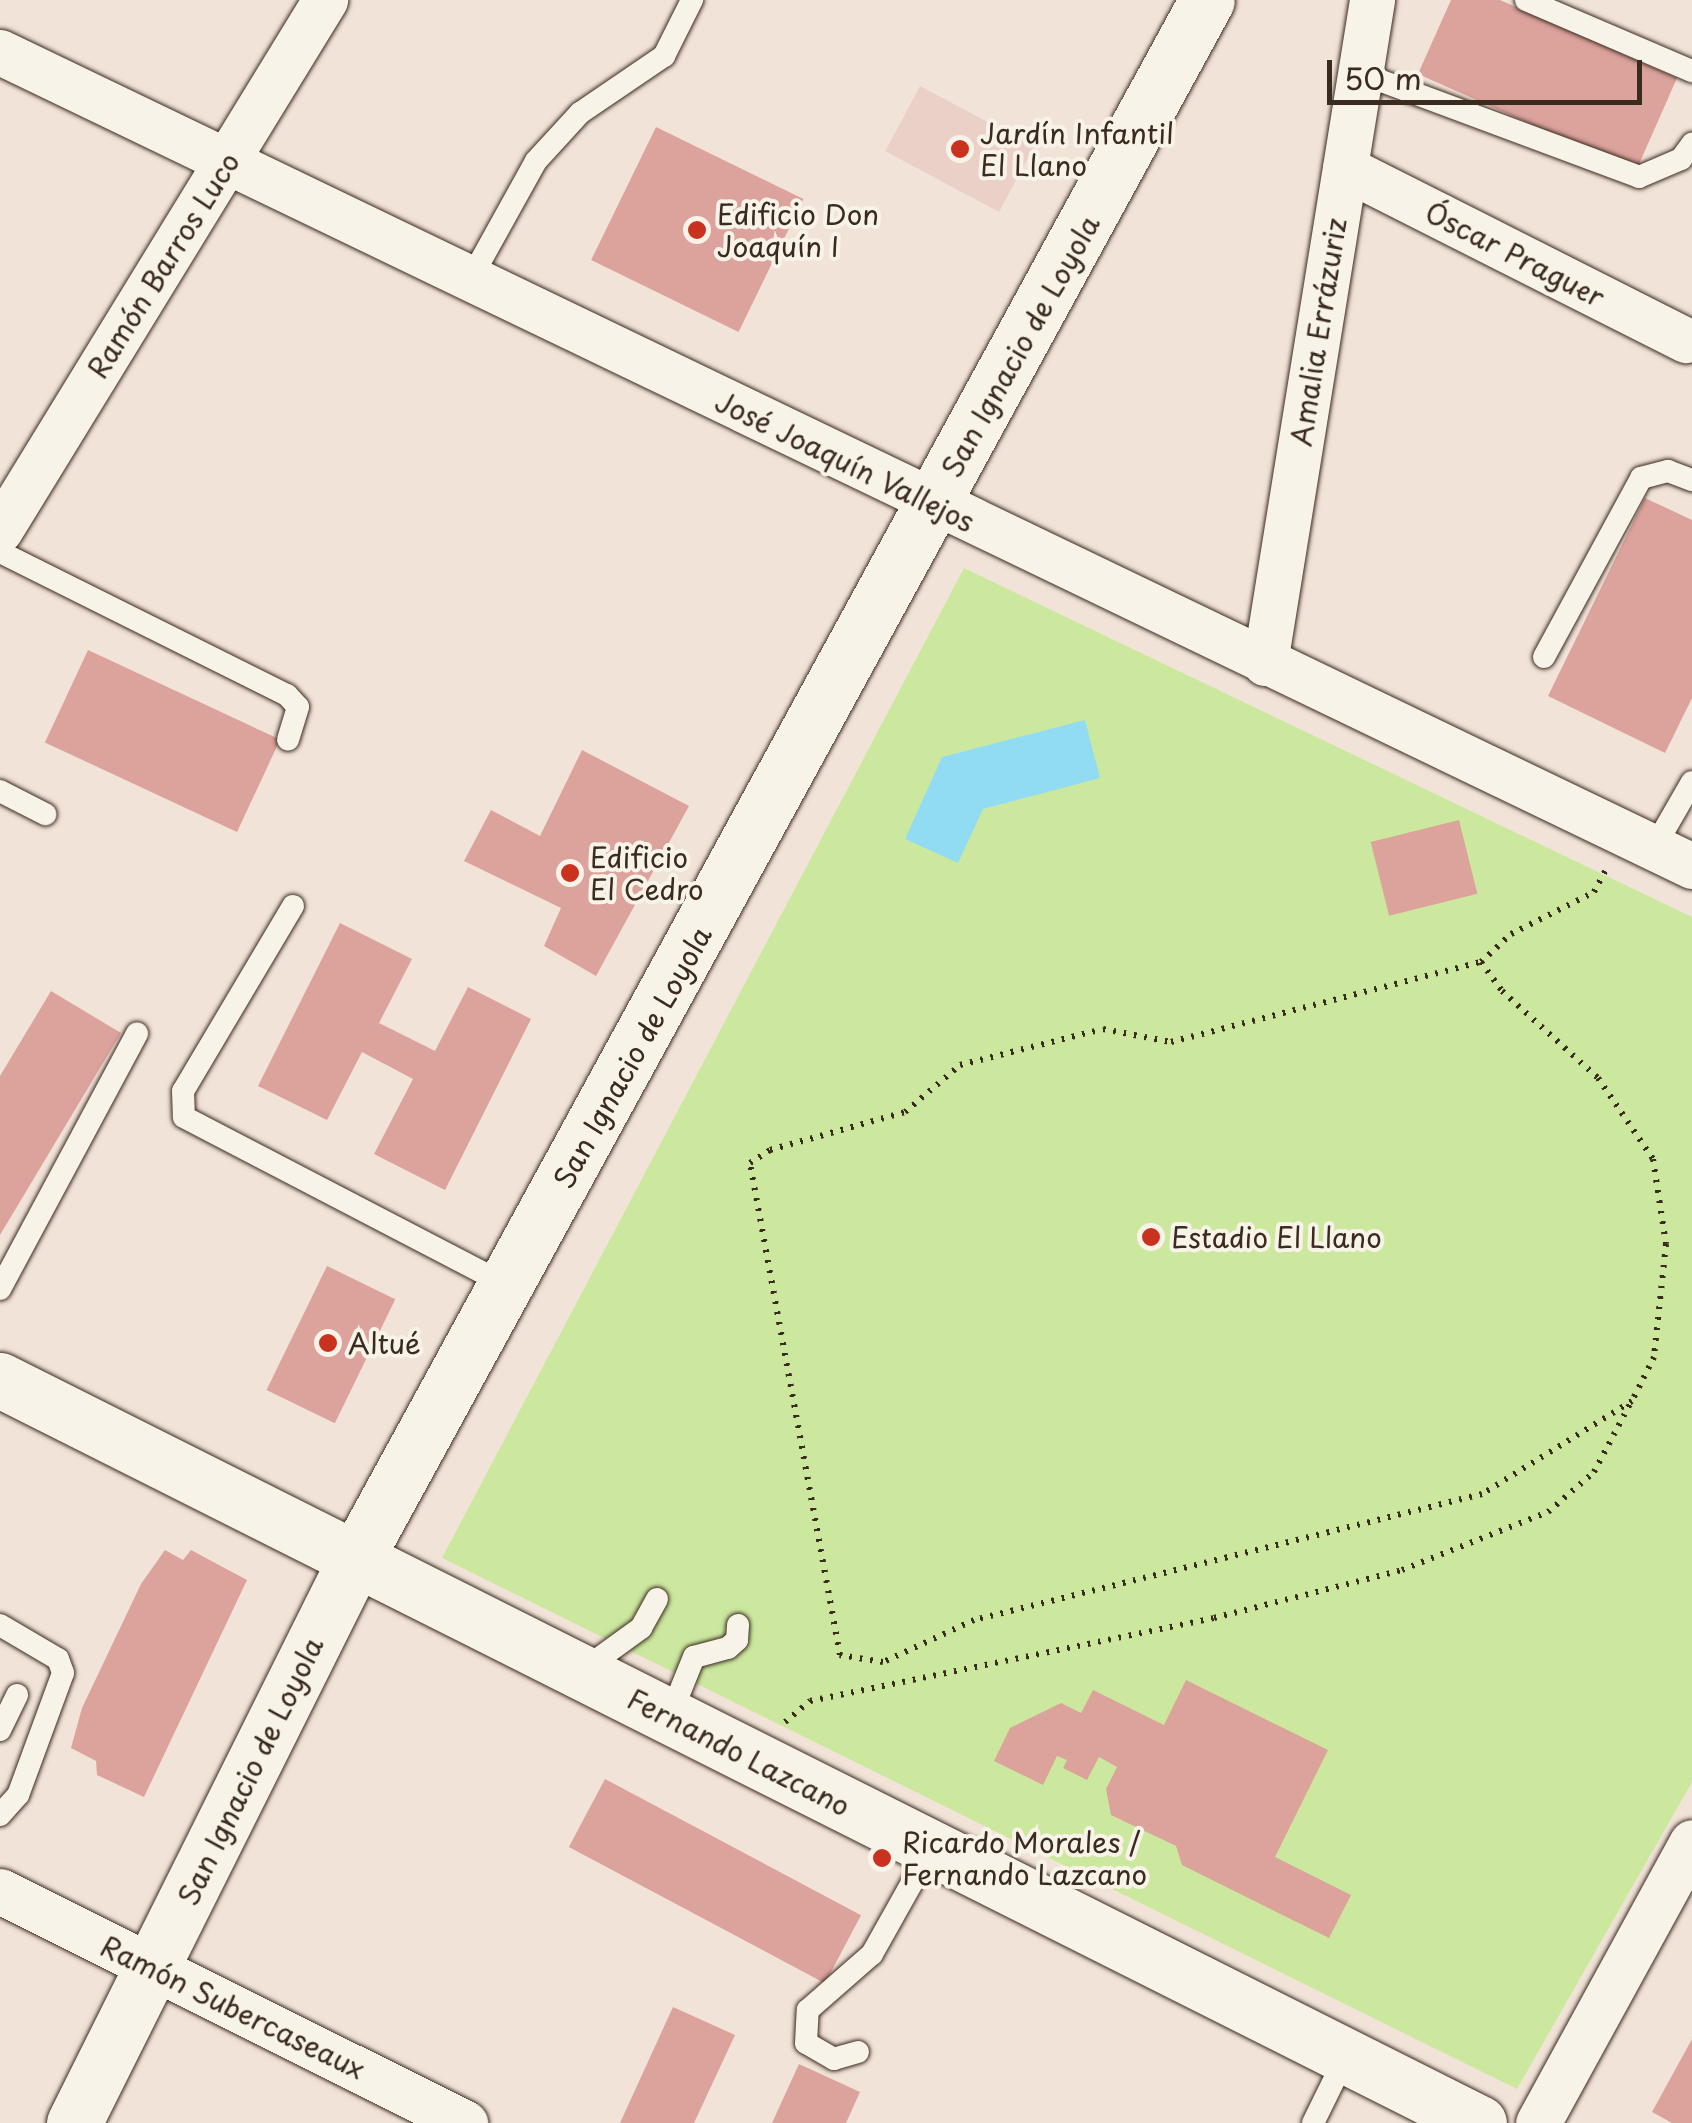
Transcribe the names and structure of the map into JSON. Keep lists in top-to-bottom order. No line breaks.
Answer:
{"streets":{"street":["Óscar Praguer","Ramón Barros Luco","Amalia Errázuriz","San Ignacio de Loyola","José Joaquín Vallejos","Fernando Lazcano","Ramón Subercaseaux"]},"crossings":[["Óscar Praguer","Amalia Errázuriz"],["Ramón Barros Luco","José Joaquín Vallejos"],["Amalia Errázuriz","José Joaquín Vallejos"],["San Ignacio de Loyola","José Joaquín Vallejos"],["San Ignacio de Loyola","Fernando Lazcano"],["San Ignacio de Loyola","Ramón Subercaseaux"]],"places":["Jardín Infantil El Llano","Edificio Don Joaquín I","Edificio El Cedro","Estadio El Llano","Altué","Ricardo Morales / Fernando Lazcano"],"scale_bar":"50 m"}
